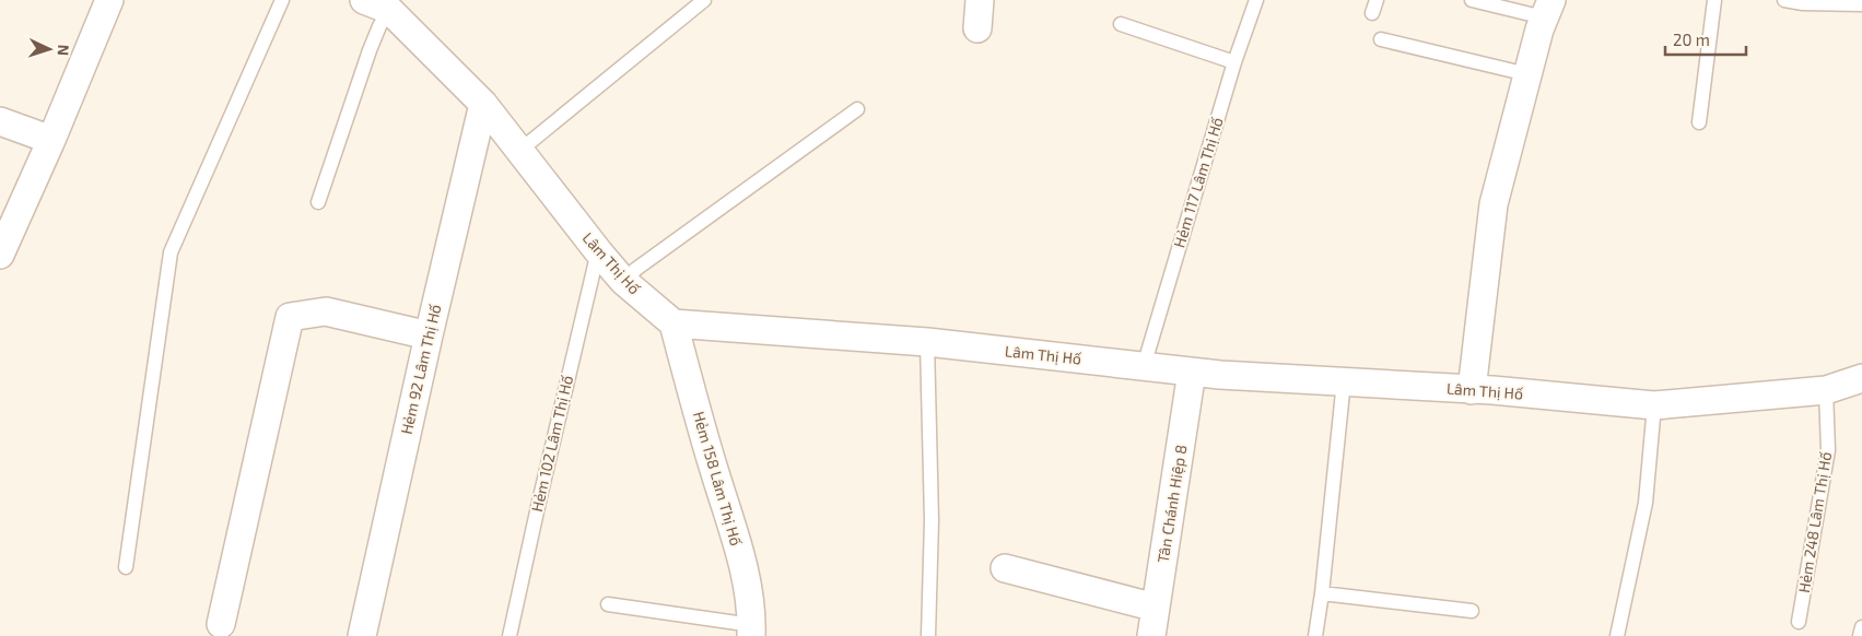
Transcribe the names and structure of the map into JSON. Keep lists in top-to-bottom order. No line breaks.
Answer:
{"streets":{"street":["Lâm Thị Hố","Hẻm 92 Lâm Thị Hố","Hẻm 158 Lâm Thị Hố","Tân Chánh Hiệp 8"],"lane":["Hẻm 117 Lâm Thị Hố","Hẻm 102 Lâm Thị Hố","Hẻm 248 Lâm Thị Hố"]},"crossings":[["Hẻm 117 Lâm Thị Hố","Lâm Thị Hố"],["Lâm Thị Hố","Hẻm 92 Lâm Thị Hố"],["Lâm Thị Hố","Hẻm 102 Lâm Thị Hố"],["Lâm Thị Hố","Hẻm 158 Lâm Thị Hố"],["Lâm Thị Hố","Tân Chánh Hiệp 8"],["Lâm Thị Hố","Hẻm 248 Lâm Thị Hố"]],"scale_bar":"20 m","north":"right"}
